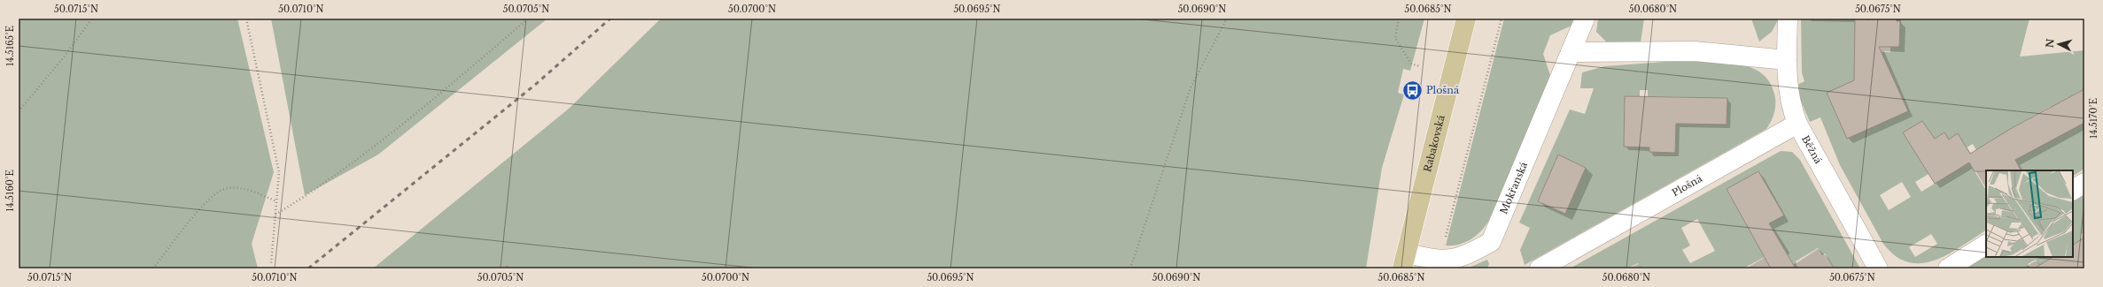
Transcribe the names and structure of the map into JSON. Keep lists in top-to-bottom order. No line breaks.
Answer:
{"streets":{"main road":["Rabakovská"],"street":["Běžná","Plošná","Mokřanská"]},"crossings":[["Rabakovská","Mokřanská"],["Běžná","Plošná"]],"places":{"bus stop":["Plošná"]},"north":"left","coordinates":["50.0715°N","50.0710°N","50.0705°N","50.0700°N","50.0695°N","50.0690°N","50.0685°N","50.0680°N","50.0675°N","14.5165°E","14.5170°E","14.5160°E"]}
